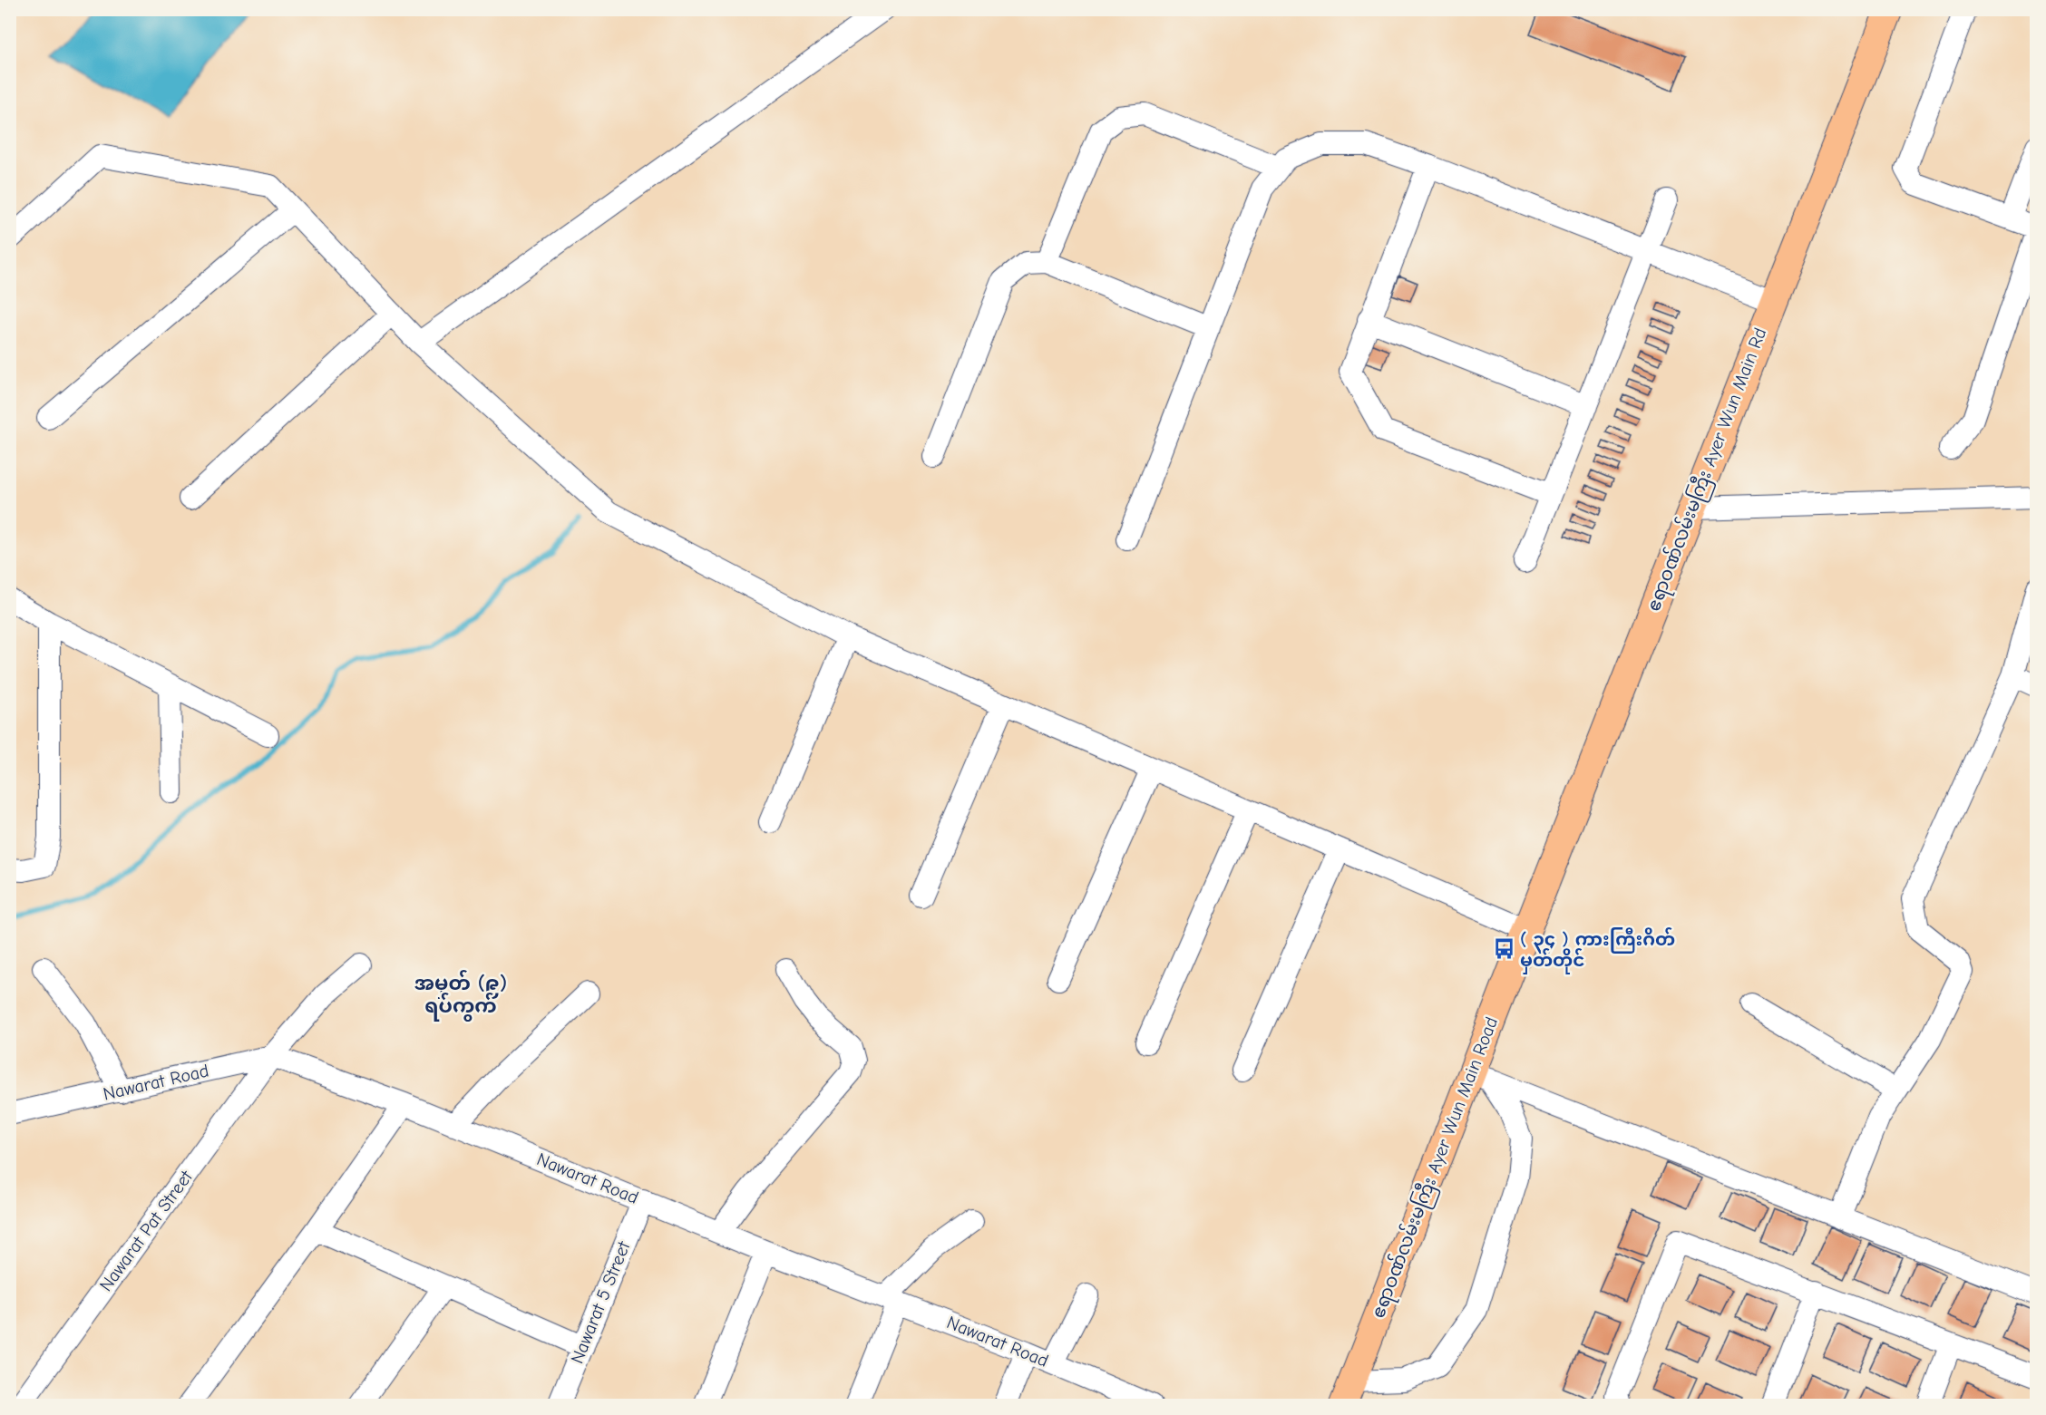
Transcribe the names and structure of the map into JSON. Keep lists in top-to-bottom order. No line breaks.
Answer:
{"streets":{"main road":["ဧရာဝဏ်လမ်းမကြီး Ayer Wun Main Rd","ဧရာဝဏ်လမ်းမကြီး Ayer Wun Main Road"],"street":["Nawarat Road","Nawarat Pat Street","Nawarat 5 Street"]},"crossings":[["ဧရာဝဏ်လမ်းမကြီး Ayer Wun Main Rd","ဧရာဝဏ်လမ်းမကြီး Ayer Wun Main Road"],["Nawarat Road","Nawarat Pat Street"],["Nawarat Road","Nawarat 5 Street"]],"districts":["အမှတ် (၉) ရပ်ကွက်"],"places":{"bus stop":["( ၃၄ ) ကားကြီးဂိတ် မှတ်တိုင်"]}}
